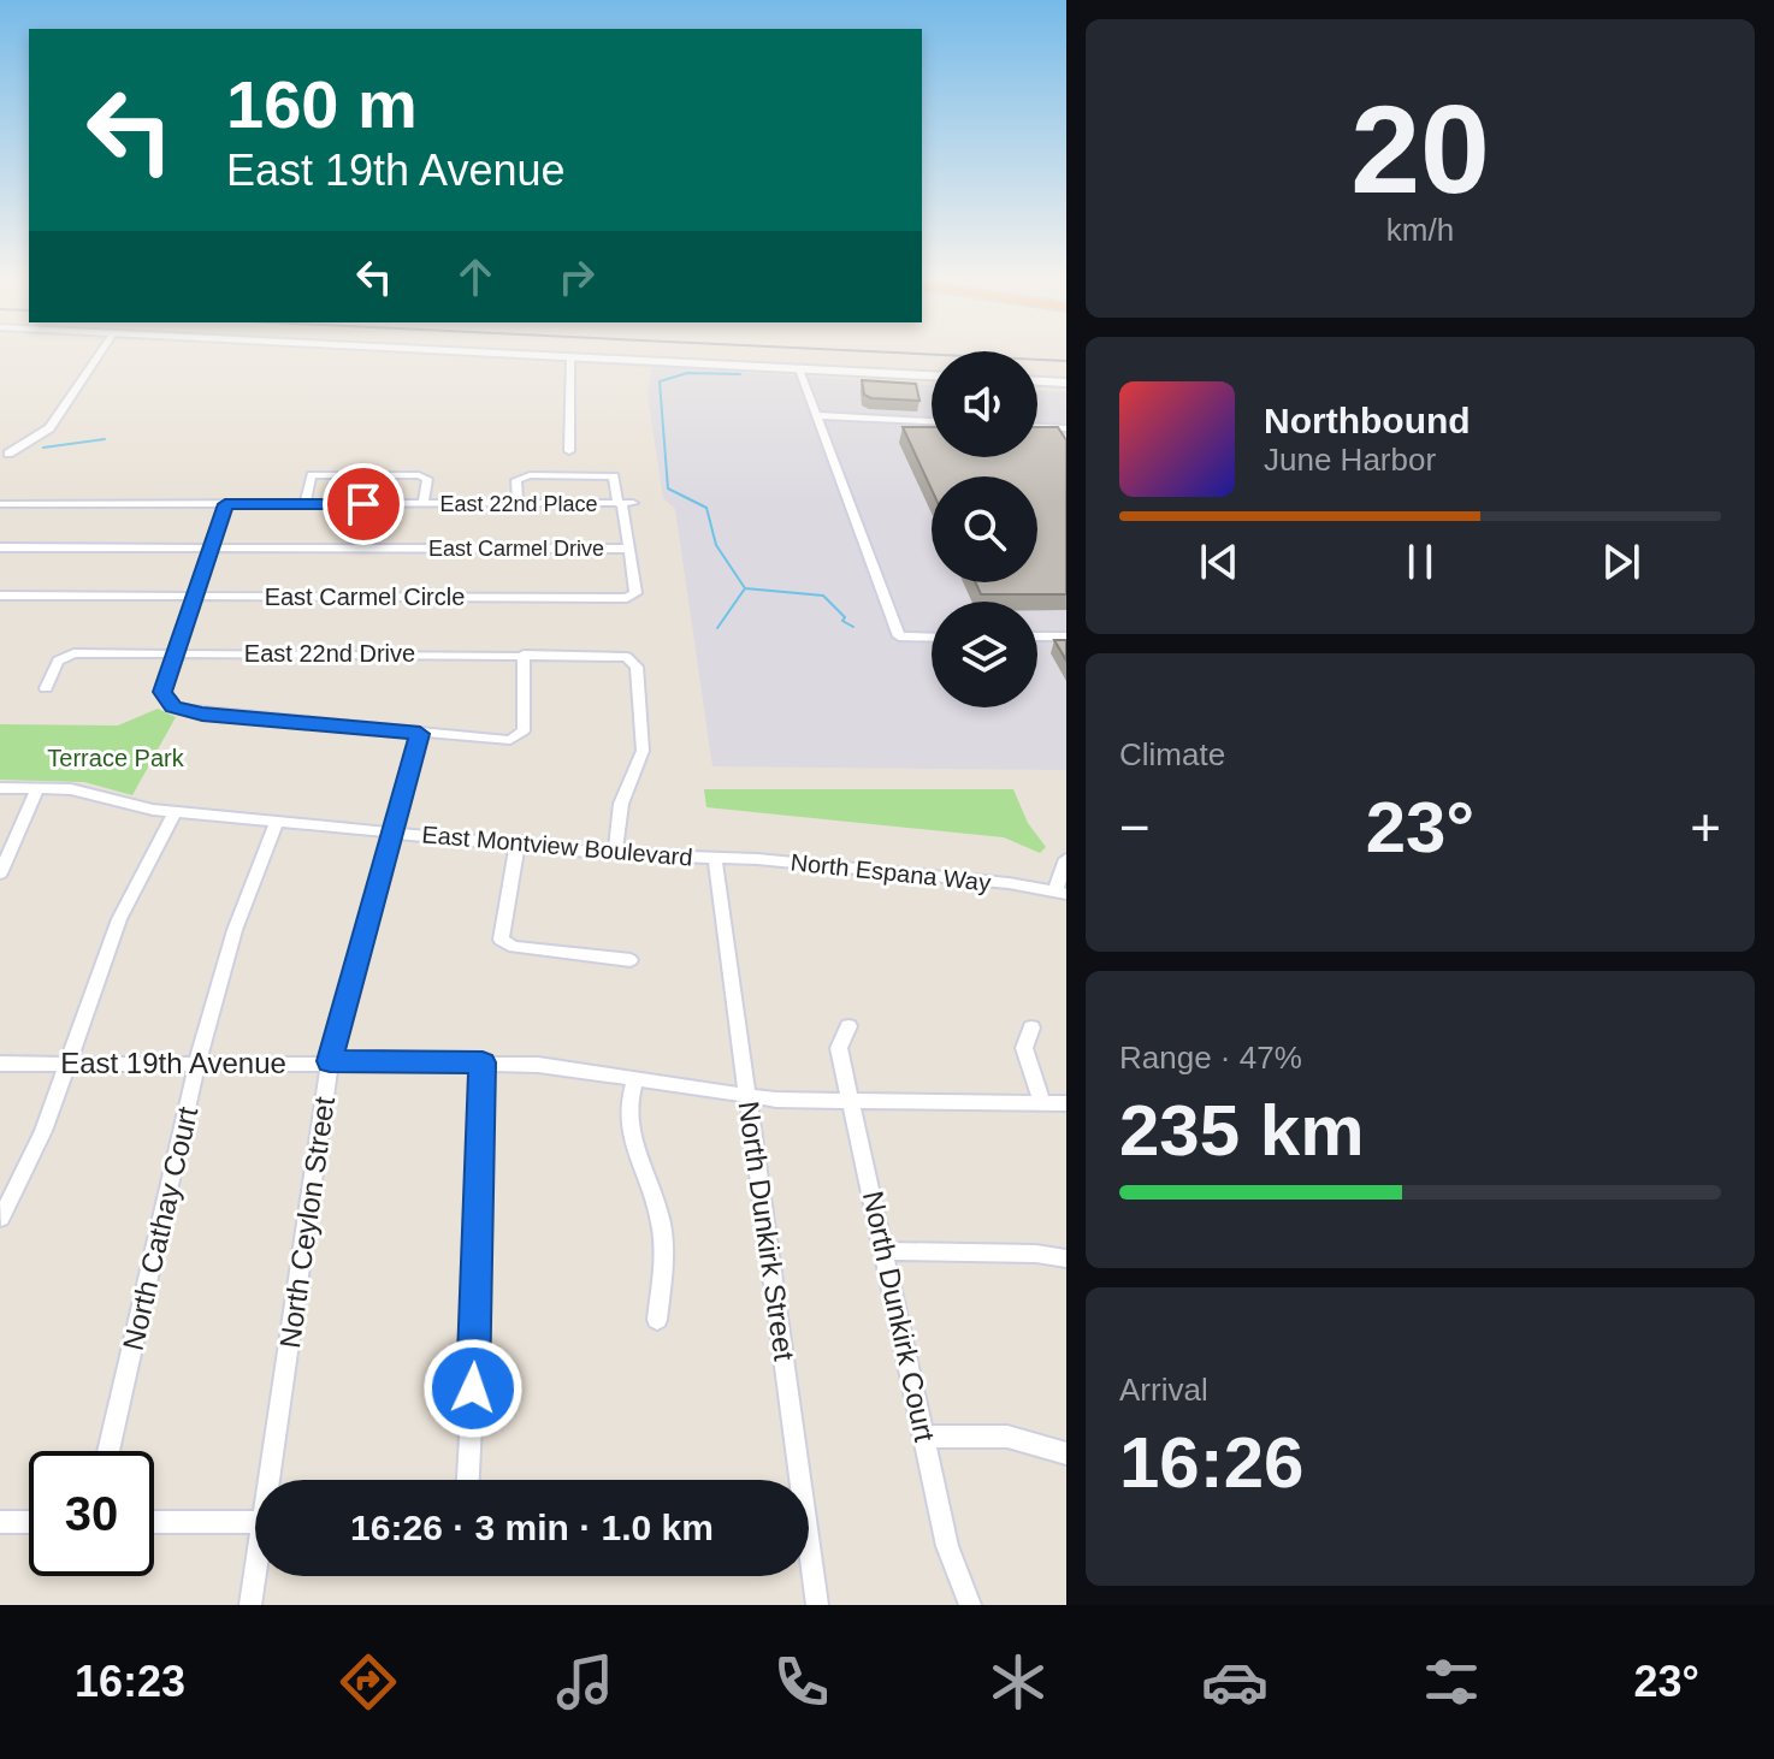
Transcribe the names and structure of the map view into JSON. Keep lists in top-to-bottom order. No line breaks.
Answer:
{"streets":{"street":["East 22nd Place","East Carmel Drive","East Carmel Circle","East 22nd Drive","East Montview Boulevard","North Espana Way","East 19th Avenue","North Ceylon Street","North Cathay Court","North Dunkirk Street","North Dunkirk Court"]},"crossings":[["East 22nd Place","East Carmel Circle"],["East Carmel Drive","East Carmel Circle"],["East 22nd Drive","East Montview Boulevard"],["East Montview Boulevard","North Espana Way"],["East Montview Boulevard","North Ceylon Street"],["East Montview Boulevard","North Cathay Court"],["East Montview Boulevard","North Dunkirk Street"],["North Espana Way","North Dunkirk Street"],["East 19th Avenue","North Ceylon Street"],["East 19th Avenue","North Cathay Court"],["East 19th Avenue","North Dunkirk Street"],["East 19th Avenue","North Dunkirk Court"]],"parks":["Terrace Park"],"page":{"tile":[["20","km/h"],"Climate",["Range · 47%","235 km"],["Arrival","16:26"]],"turn":["160 m","East 19th Avenue"],"song":["Northbound","June Harbor"],"heat":["−","23°","+"],"limit":"30","trip":"16:26 · 3 min · 1.0 km","tabs":["16:23","23°"]}}
